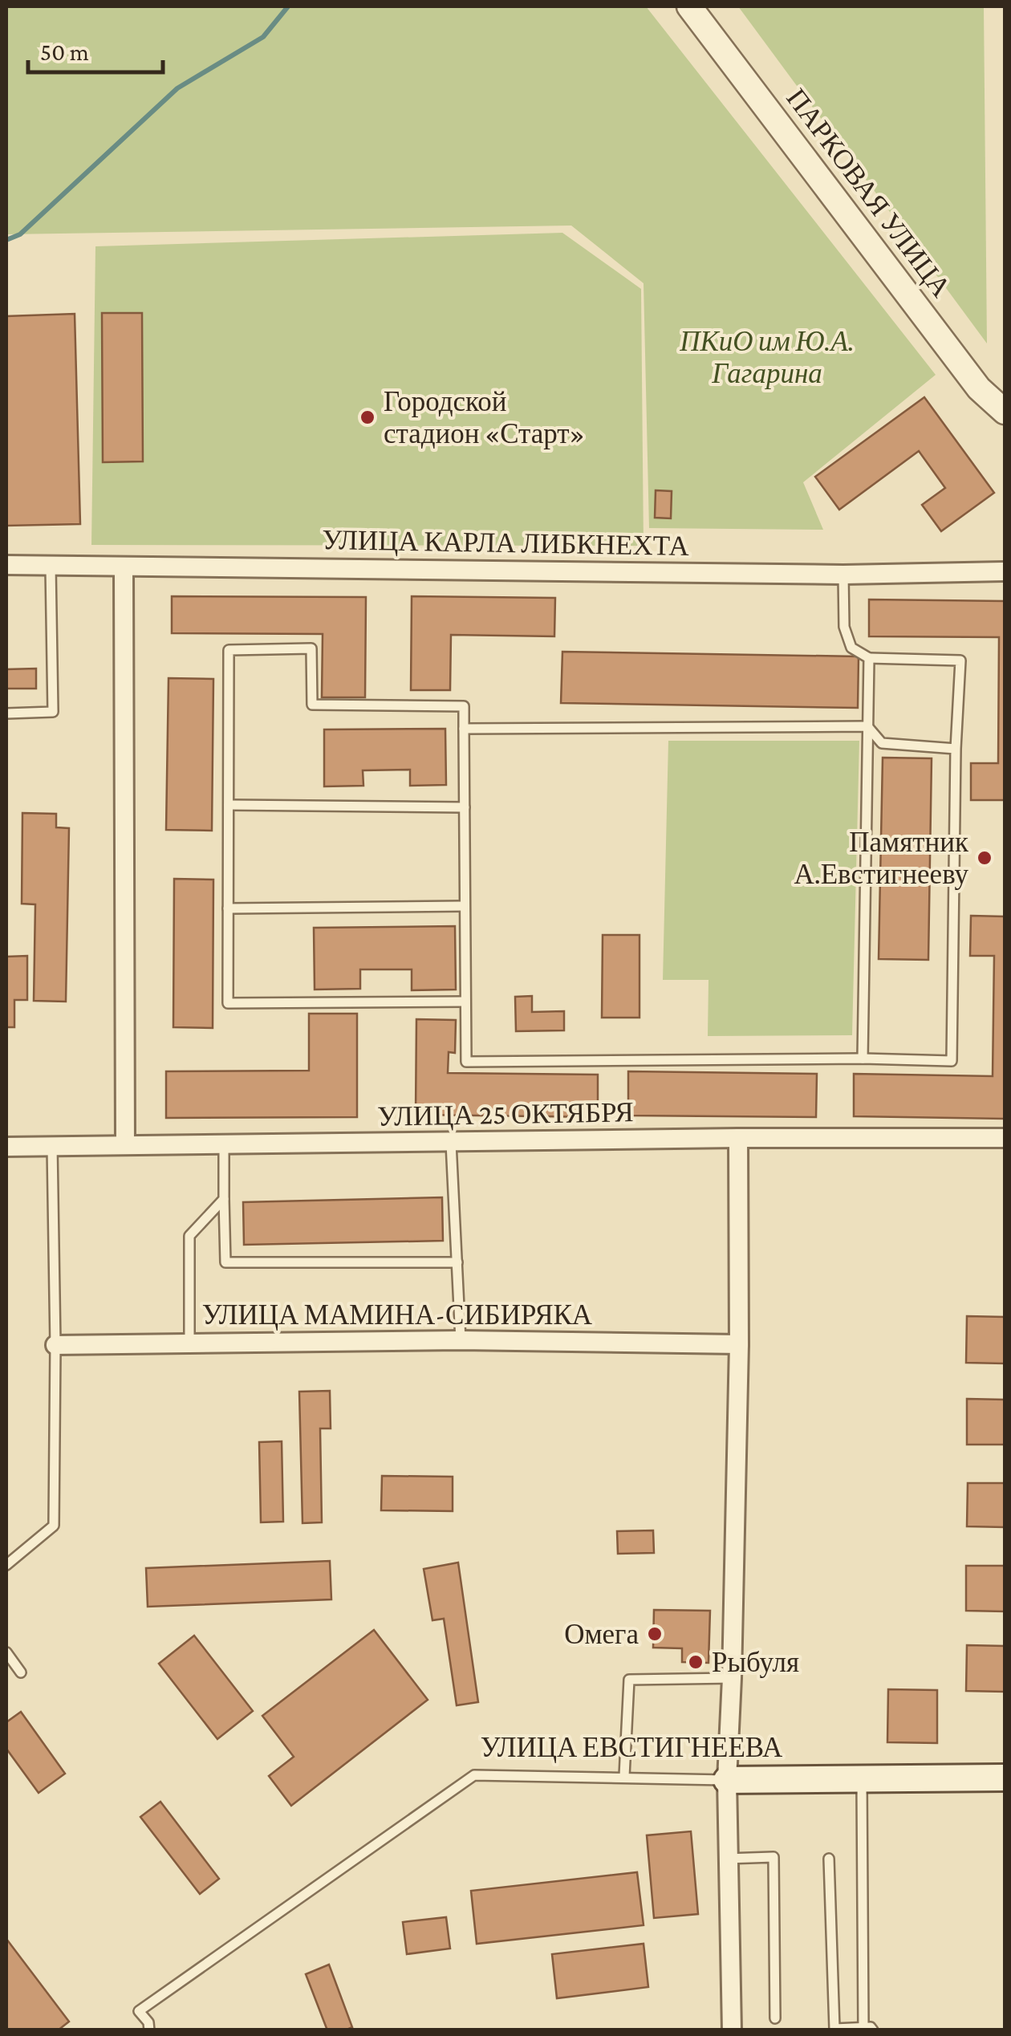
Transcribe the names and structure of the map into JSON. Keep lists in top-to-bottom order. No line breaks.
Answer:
{"streets":{"main road":["УЛИЦА ЕВСТИГНЕЕВА"],"street":["ПАРКОВАЯ УЛИЦА","УЛИЦА КАРЛА ЛИБКНЕХТА","УЛИЦА 25 ОКТЯБРЯ","УЛИЦА МАМИНА-СИБИРЯКА"]},"parks":["ПКиО им Ю.А. Гагарина"],"places":["Городской стадион «Старт»","Памятник А.Евстигнееву","Омега","Рыбуля"],"scale_bar":"50 m"}
